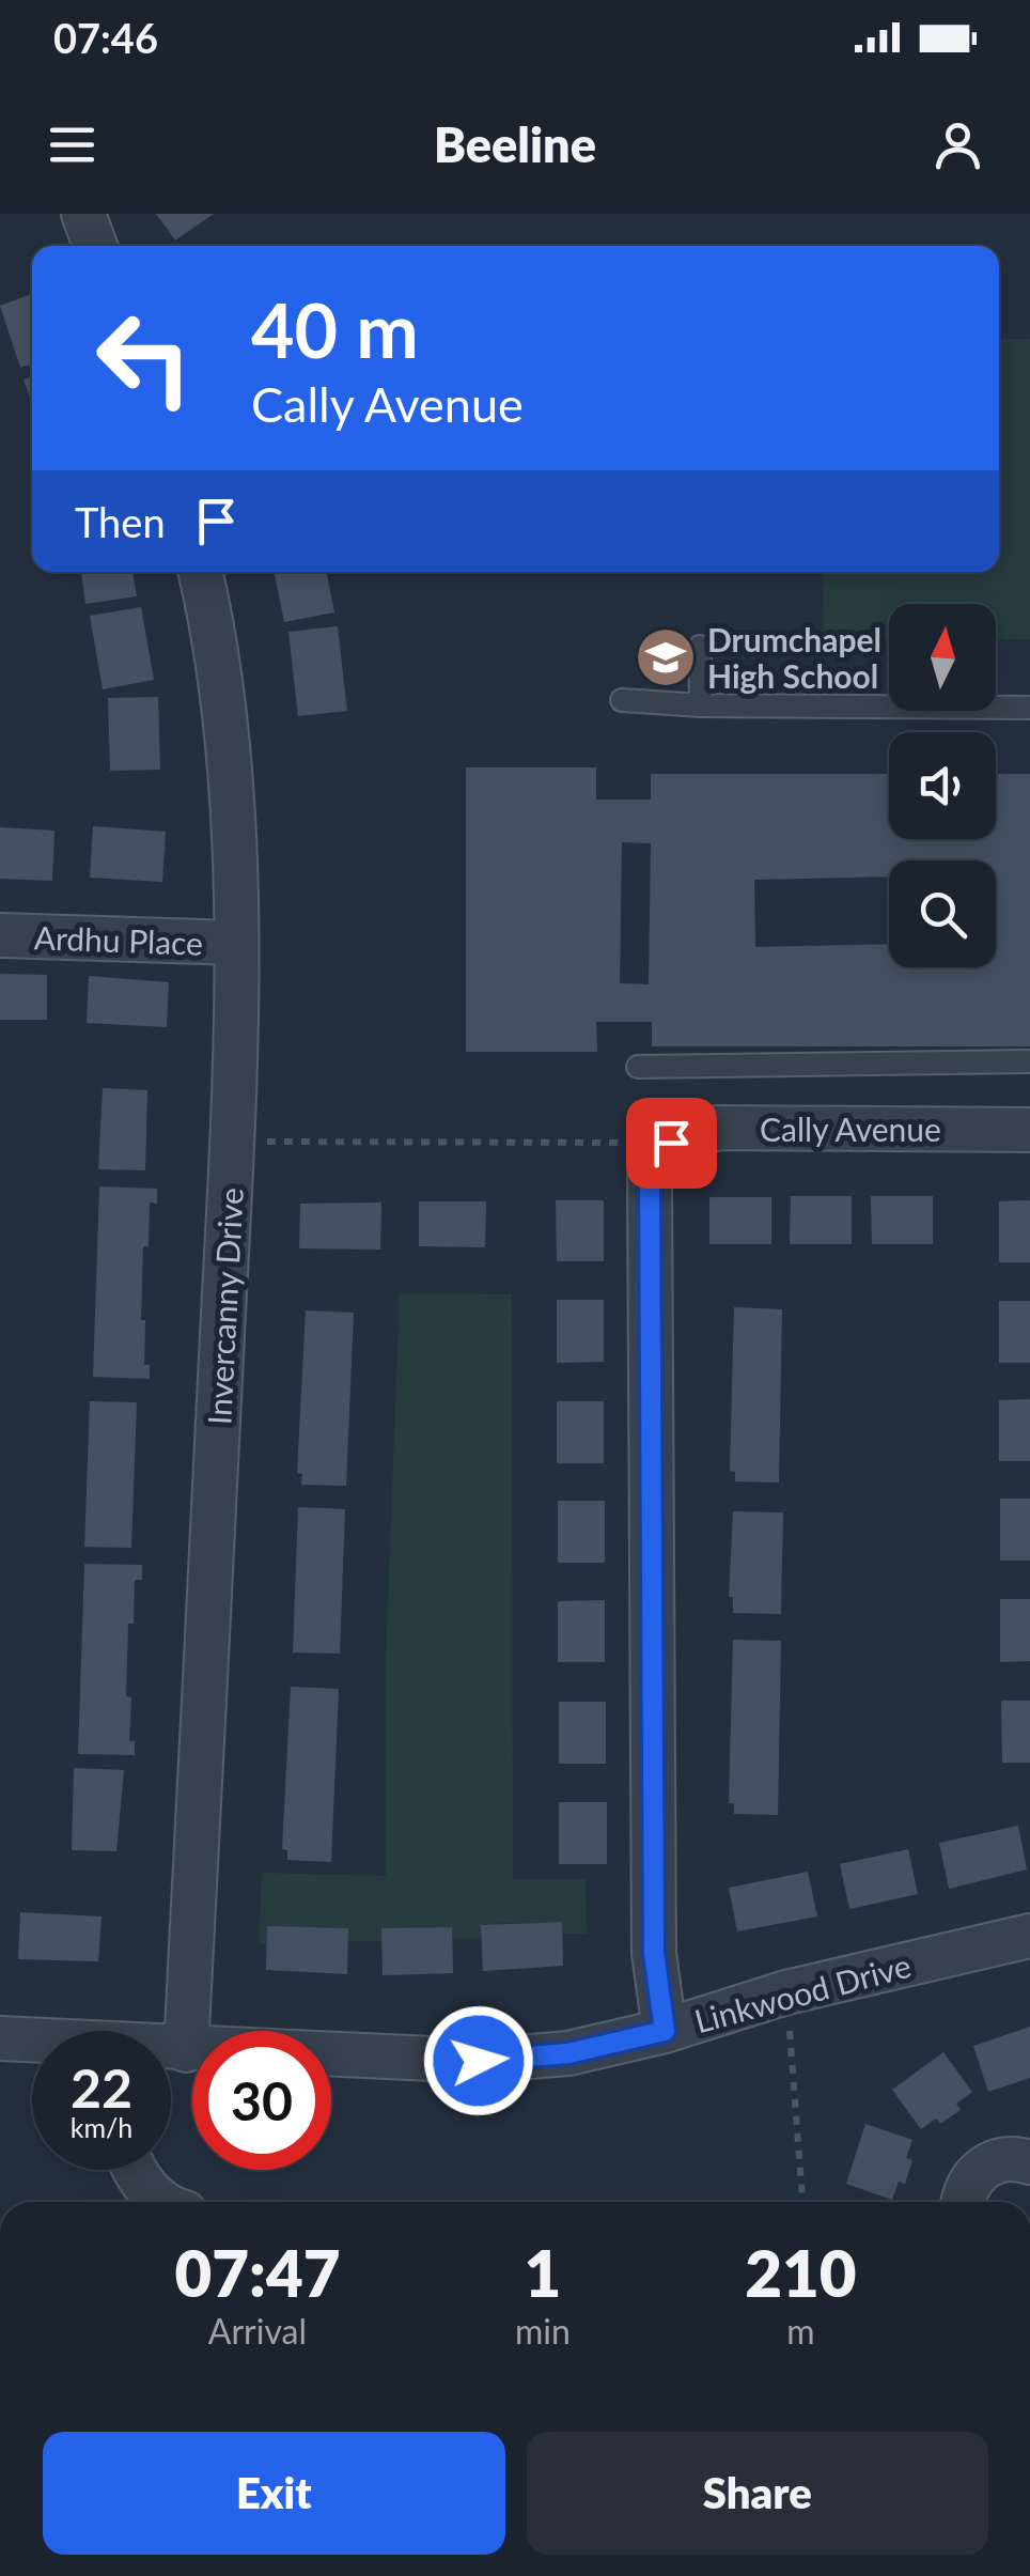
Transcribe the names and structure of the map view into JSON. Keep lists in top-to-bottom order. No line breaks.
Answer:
{"streets":{"street":["Ardhu Place","Cally Avenue","Invercanny Drive","Linkwood Drive"]},"crossings":[["Ardhu Place","Invercanny Drive"],["Invercanny Drive","Linkwood Drive"]],"places":{"school or university":["Drumchapel High School"]},"north":"top","page":{"status":"07:46","header":"Beeline","turn":["40 m","Cally Avenue"],"then":"Then","speed":"22 km/h","limit":"30","eta":["07:47","Arrival","1","min","210","m"],"buttons":["Exit","Share"]}}
